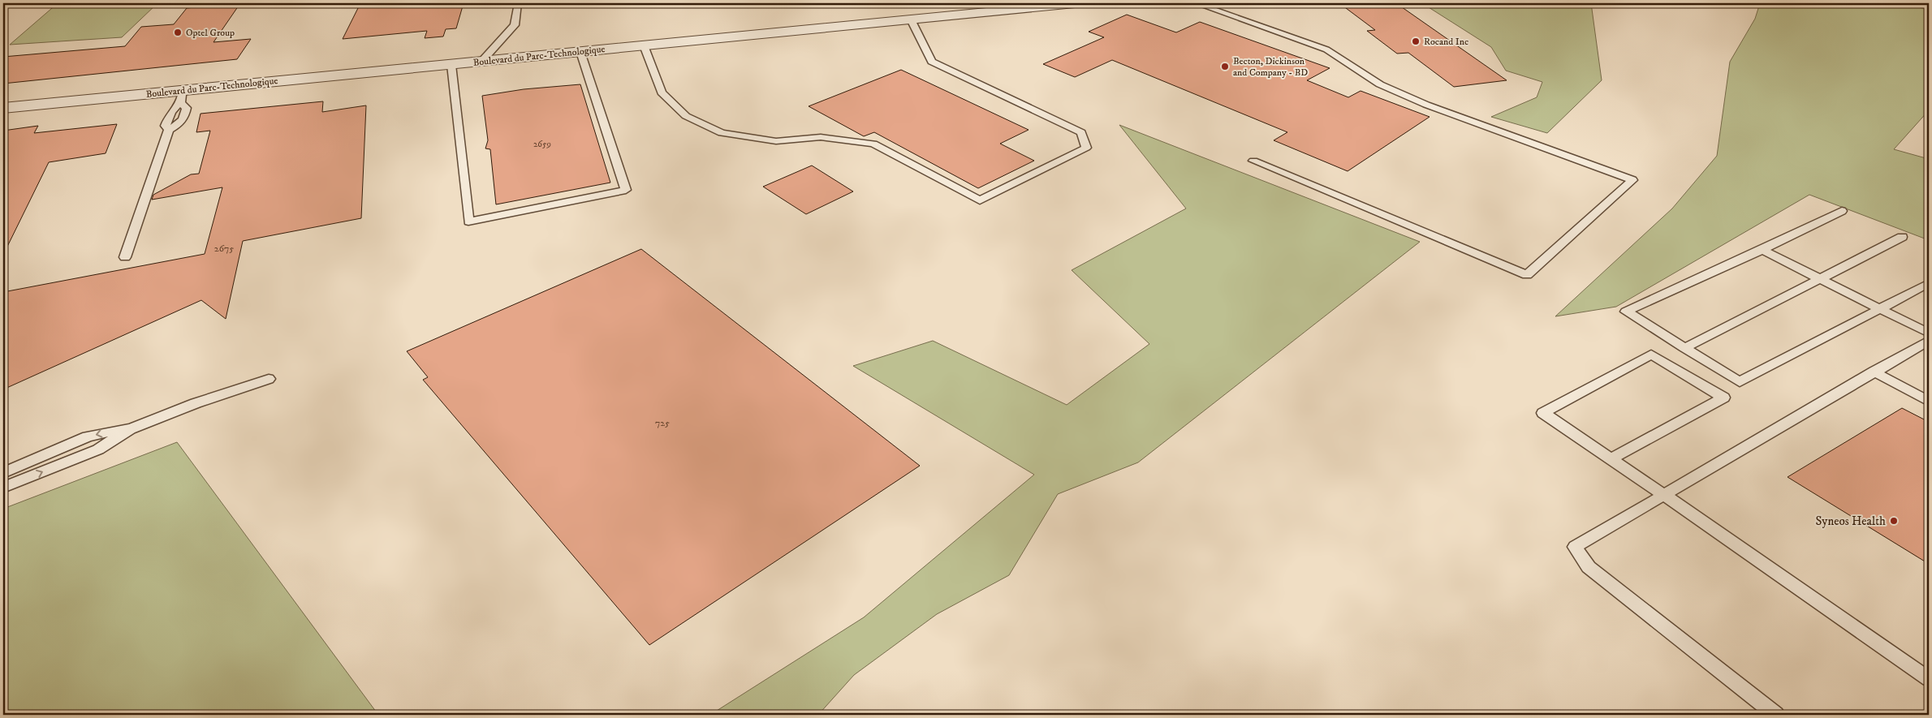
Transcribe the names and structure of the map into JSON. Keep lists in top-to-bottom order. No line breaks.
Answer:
{"streets":{"street":["Boulevard du Parc-Technologique"]},"places":["Optel Group","Rocand Inc","Becton, Dickinson and Company - BD","Syneos Health"],"house_numbers":["2659","2675","725"]}
